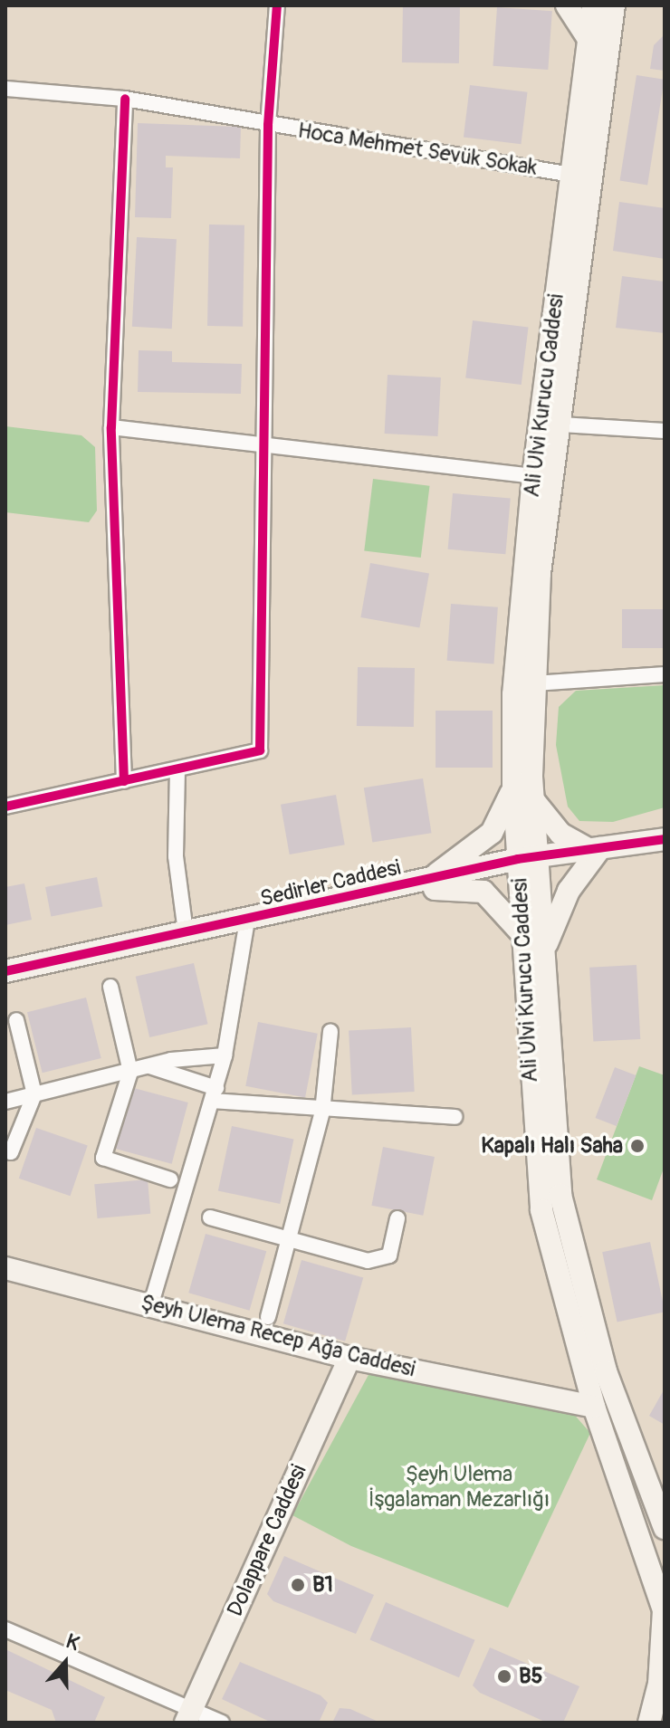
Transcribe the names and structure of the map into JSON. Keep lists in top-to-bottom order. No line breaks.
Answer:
{"streets":{"main road":["Ali Ulvi Kurucu Caddesi","Sedirler Caddesi","Şeyh Ulema Recep Ağa Caddesi","Dolappare Caddesi"],"street":["Hoca Mehmet Sevük Sokak"]},"crossings":[["Hoca Mehmet Sevük Sokak","Ali Ulvi Kurucu Caddesi"],["Ali Ulvi Kurucu Caddesi","Sedirler Caddesi"],["Ali Ulvi Kurucu Caddesi","Şeyh Ulema Recep Ağa Caddesi"],["Şeyh Ulema Recep Ağa Caddesi","Dolappare Caddesi"]],"parks":["Şeyh Ulema İşgalaman Mezarlığı"],"places":["Kapalı Halı Saha","B1","B5"],"north":"top"}
